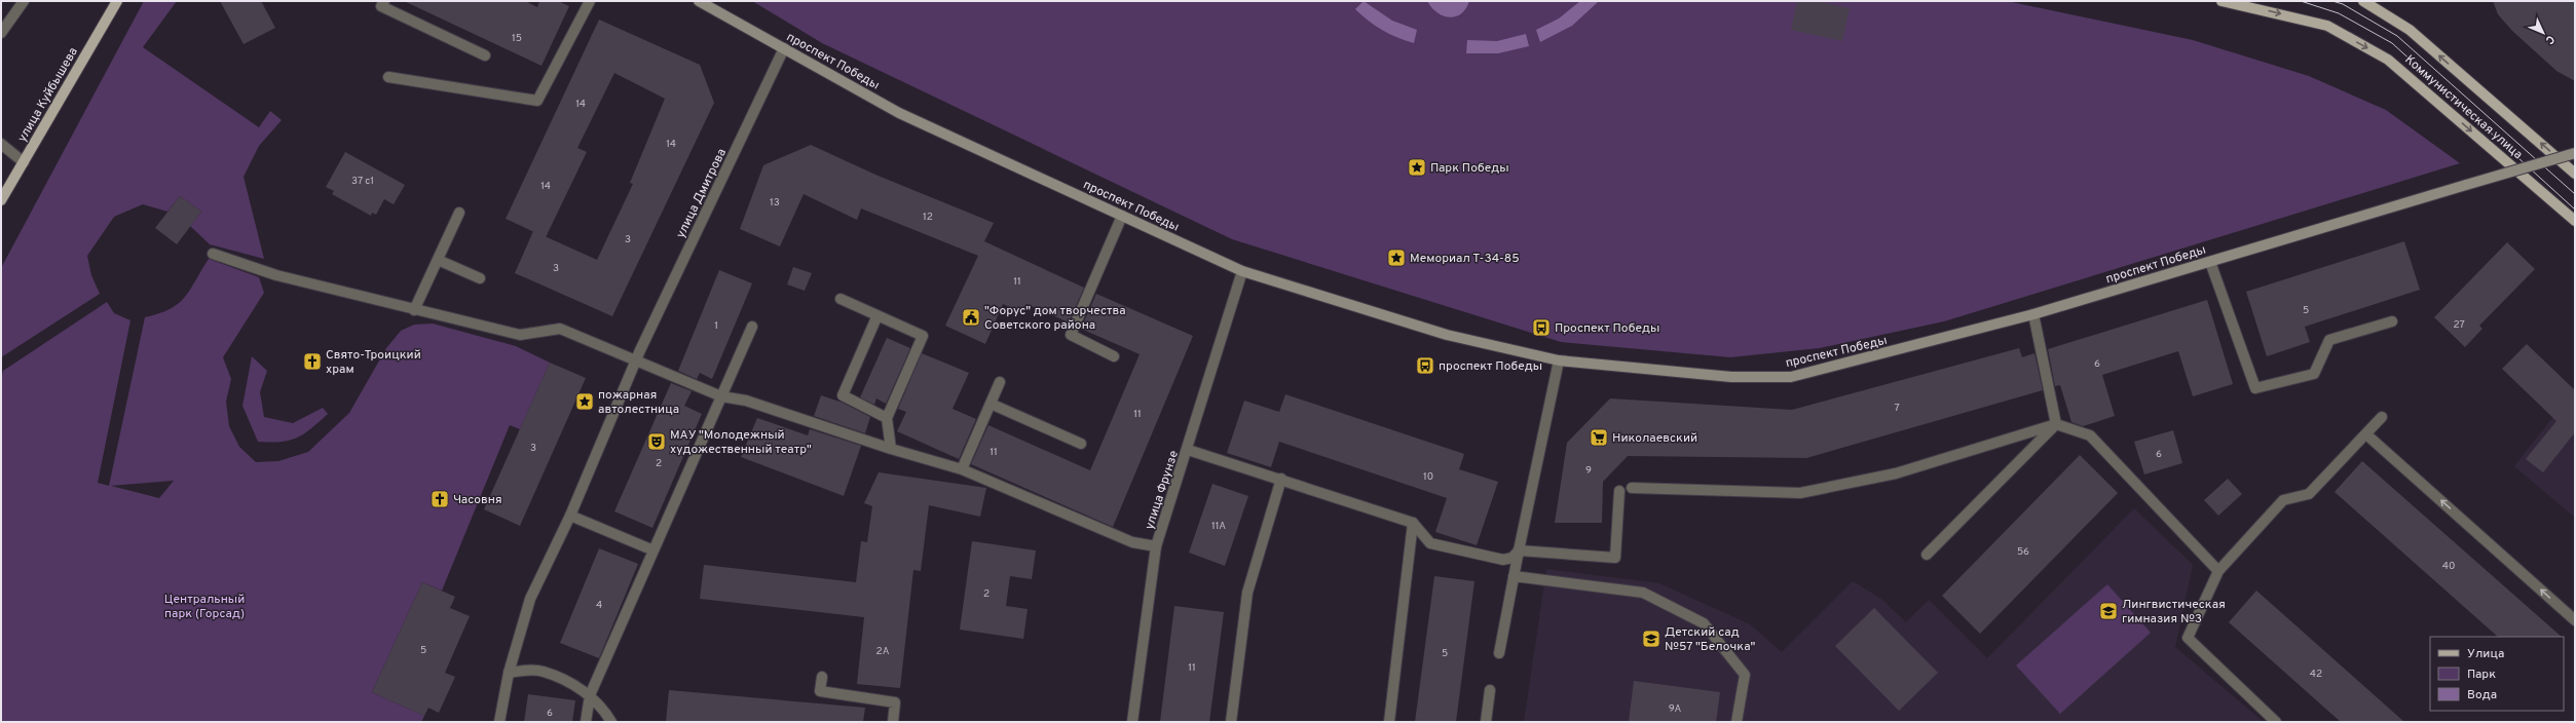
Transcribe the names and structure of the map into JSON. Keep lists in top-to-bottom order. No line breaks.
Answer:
{"streets":{"main road":["улица Куйбышева","Коммунистическая улица"],"street":["проспект Победы","улица Дмитрова","улица Фрунзе"]},"crossings":[["проспект Победы","улица Дмитрова"],["проспект Победы","улица Фрунзе"]],"parks":["Центральный парк (Горсад)"],"places":{"place":["Парк Победы","Мемориал Т-34-85","пожарная автолестница"],"public building":["\"Форус\" дом творчества Советского района"],"bus stop":["Проспект Победы","проспект Победы"],"church":["Свято-Троицкий храм","Часовня"],"supermarket":["Николаевский"],"theatre":["МАУ \"Молодежный художественный театр\""],"school or university":["Лингвистическая гимназия №3","Детский сад №57 \"Белочка\""]},"house_numbers":["15","14","14","37 с1","14","13","12","3","3","11","5","27","1","6","7","11","3","11","6","2","9","10","11А","56","40","2","4","5","2А","5","11","42","9А","6"],"legend":["Улица","Парк","Вода"],"north":"bottom right"}
